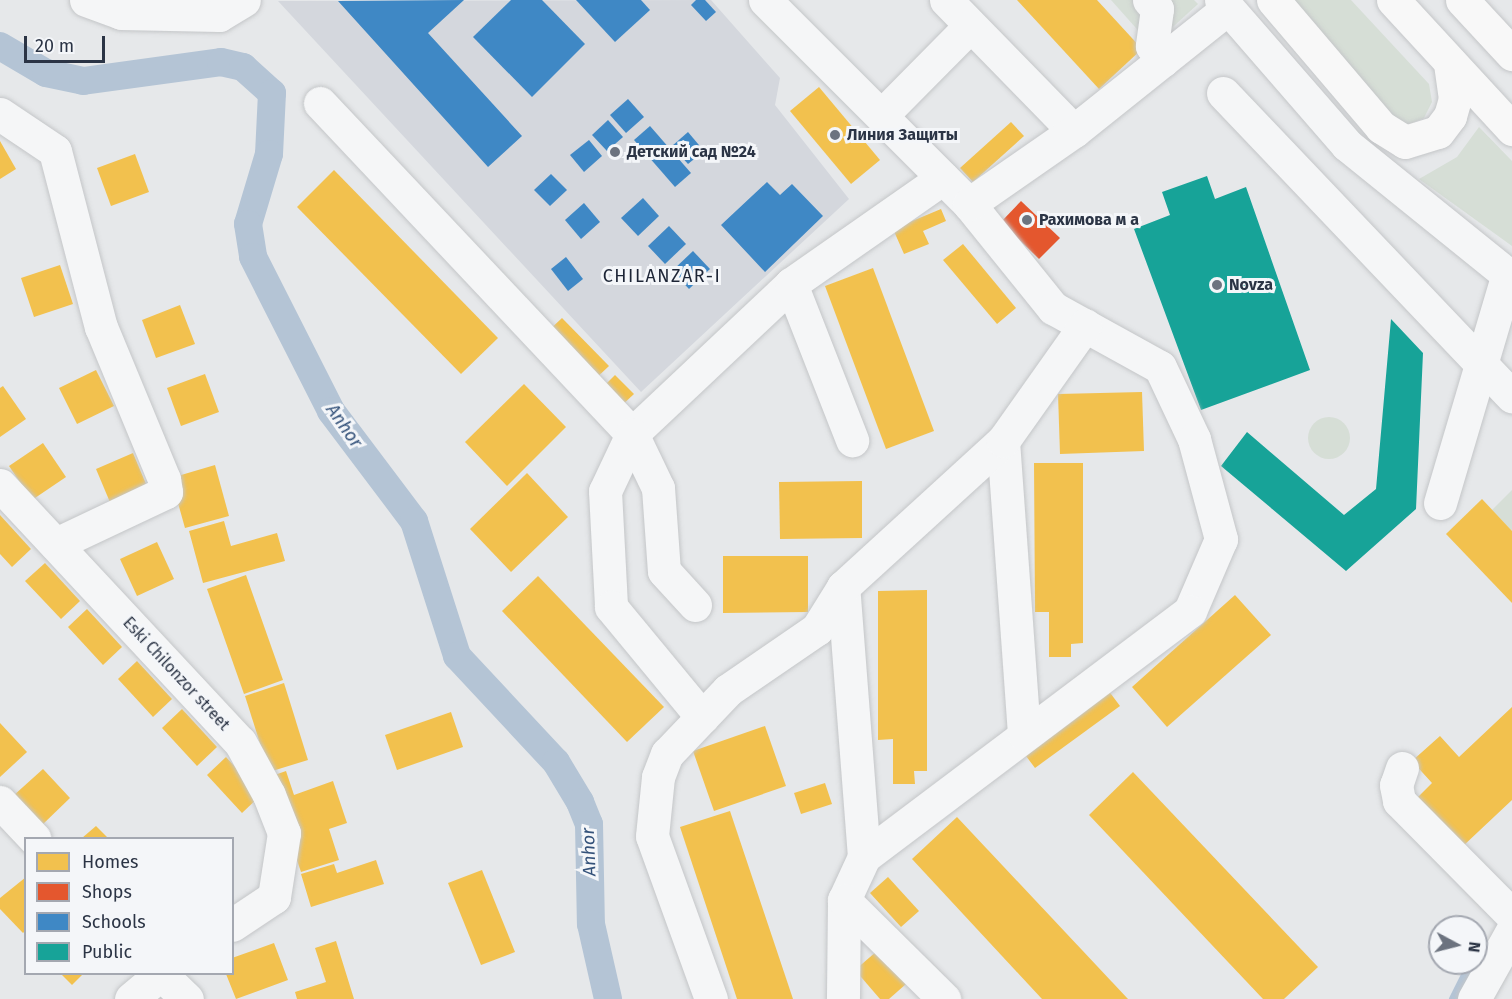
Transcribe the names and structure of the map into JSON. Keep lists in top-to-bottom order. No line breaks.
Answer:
{"districts":["CHILANZAR-I"],"water":["Anhor"],"places":["Линия Защиты","Детский сад №24","Рахимова м а","Novza"],"legend":["Homes","Shops","Schools","Public"],"scale_bar":"20 m","north":"right"}
